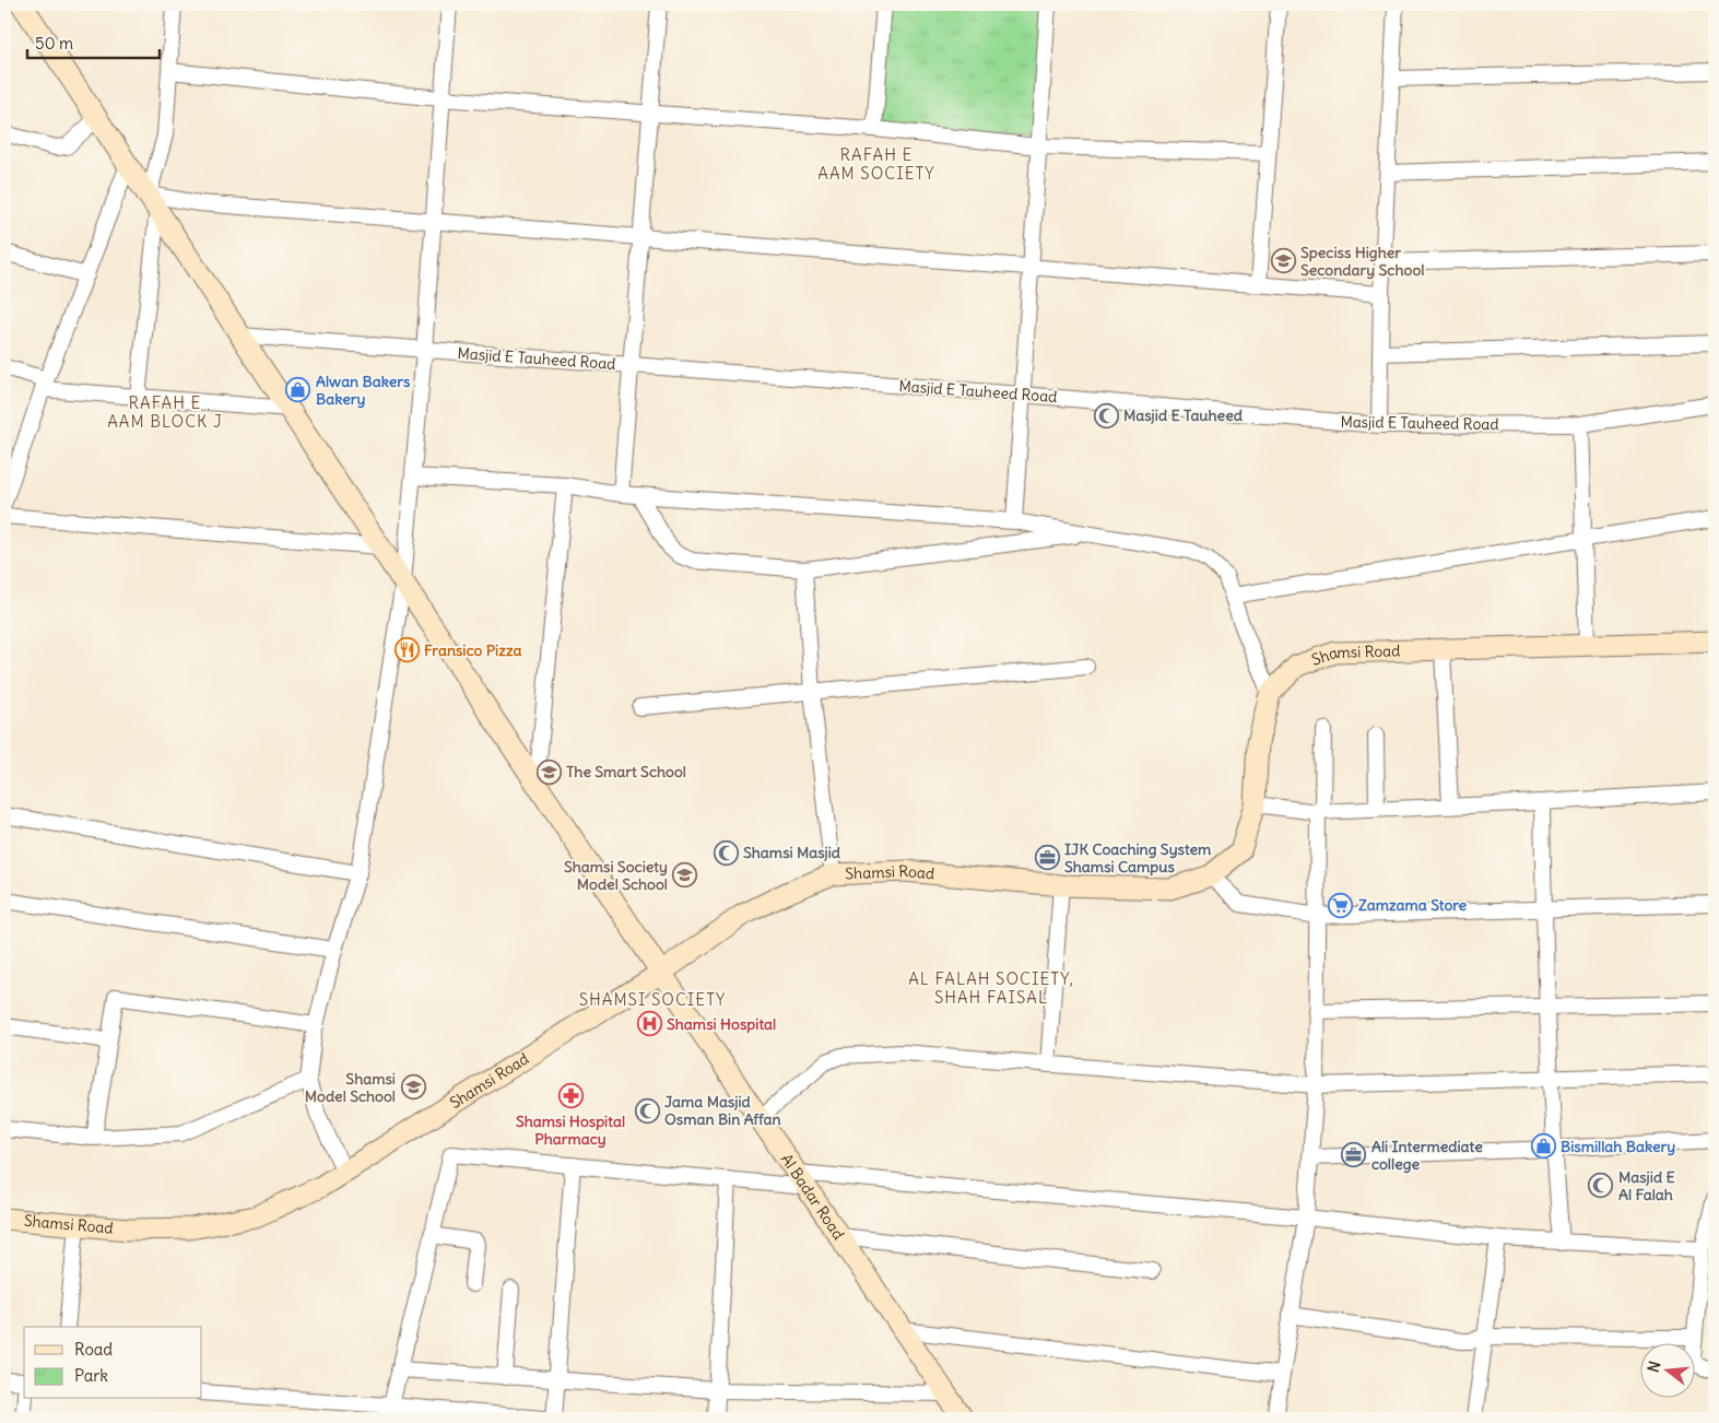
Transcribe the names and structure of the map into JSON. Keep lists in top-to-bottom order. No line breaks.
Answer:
{"streets":{"street":["Masjid E Tauheed Road","Shamsi Road","Al Badar Road"]},"crossings":[["Masjid E Tauheed Road","Al Badar Road"],["Shamsi Road","Al Badar Road"]],"districts":["RAFAH E AAM SOCIETY","RAFAH E AAM BLOCK J","AL FALAH SOCIETY, SHAH FAISAL","SHAMSI SOCIETY"],"places":{"school or university":["Speciss Higher Secondary School","The Smart School","Shamsi Society Model School","Shamsi Model School"],"shop":["Alwan Bakers Bakery","Bismillah Bakery"],"mosque":["Masjid E Tauheed","Shamsi Masjid","Jama Masjid Osman Bin Affan","Masjid E Al Falah"],"restaurant":["Fransico Pizza"],"office":["IJK Coaching System Shamsi Campus","Ali Intermediate college"],"supermarket":["Zamzama Store"],"hospital":["Shamsi Hospital"],"pharmacy":["Shamsi Hospital Pharmacy"]},"legend":["Road","Park"],"scale_bar":"50 m","north":"left"}
